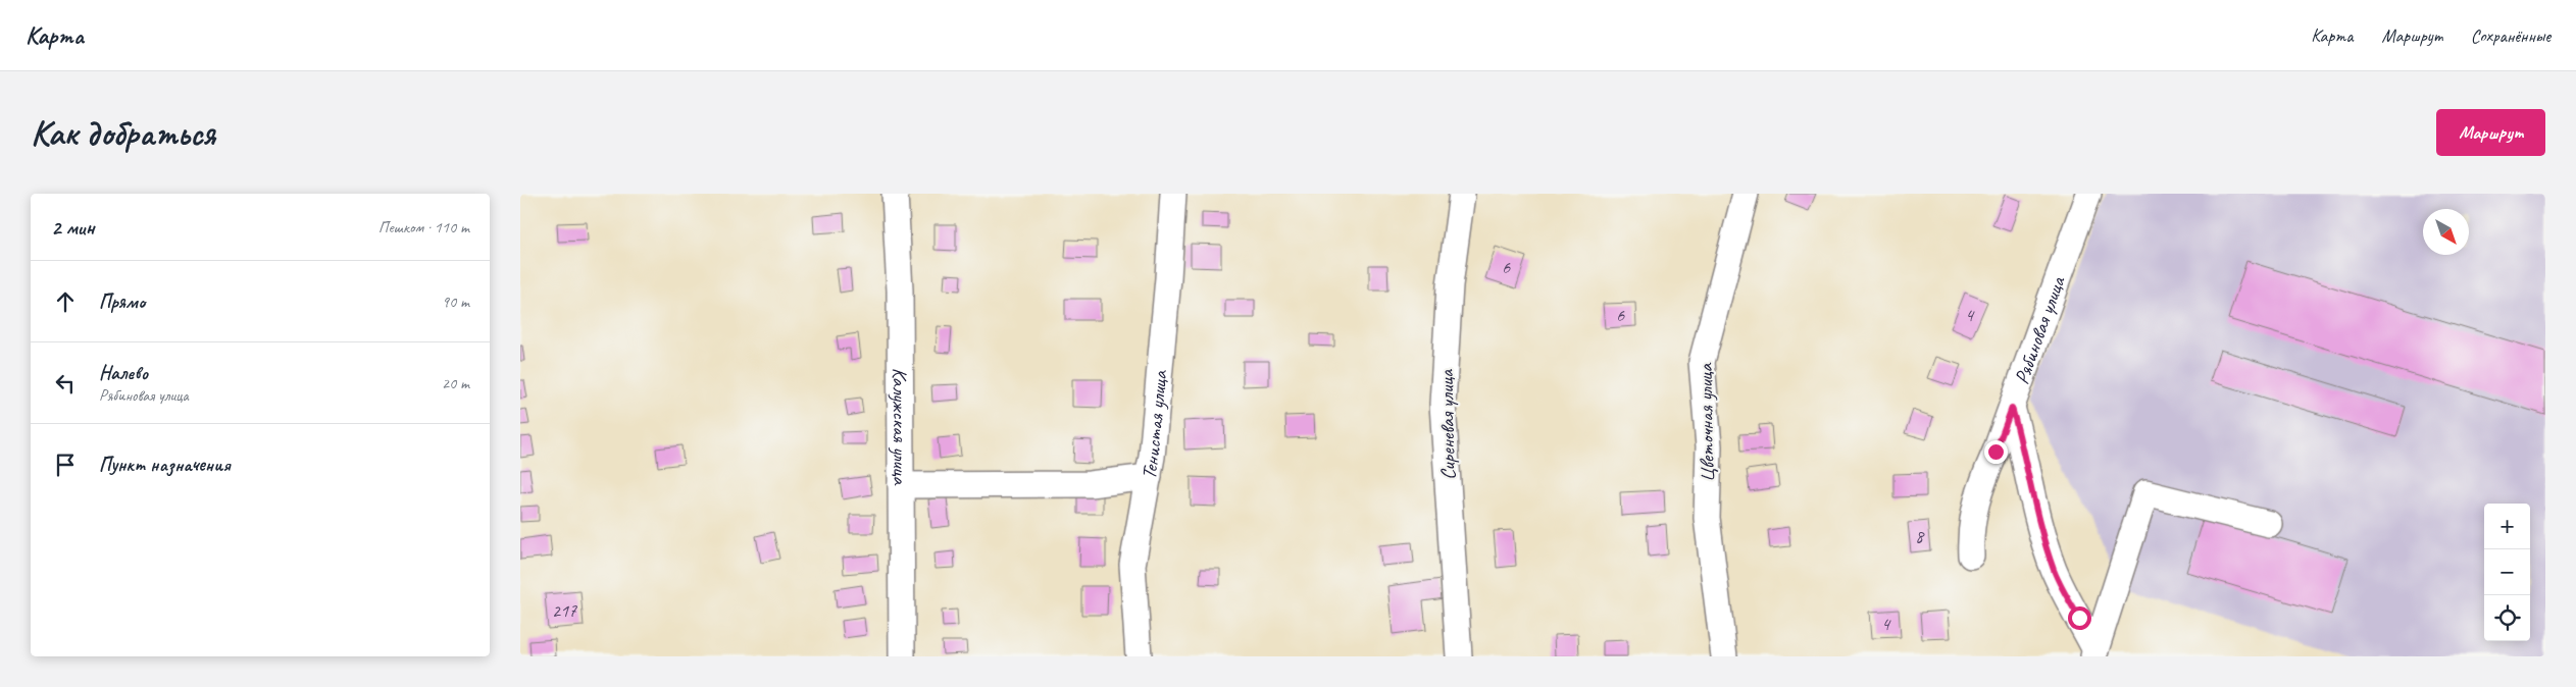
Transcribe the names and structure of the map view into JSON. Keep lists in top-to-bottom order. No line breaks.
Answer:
{"streets":{"street":["Рябиновая улица","Цветочная улица","Калужская улица","Тенистая улица","Сиреневая улица"]},"house_numbers":["6","6","4","8","217","4"],"north":"bottom right","page":{"header":"Карта","nav":["Карта","Маршрут","Сохранённые"],"buttons":"Маршрут","title":"Как добраться","heading":["2 мин","Пешком · 110 m"],"list":[["Прямо","90 m"],["Налево","Рябиновая улица","20 m"],"Пункт назначения"],"map_buttons":["+","−"]}}
